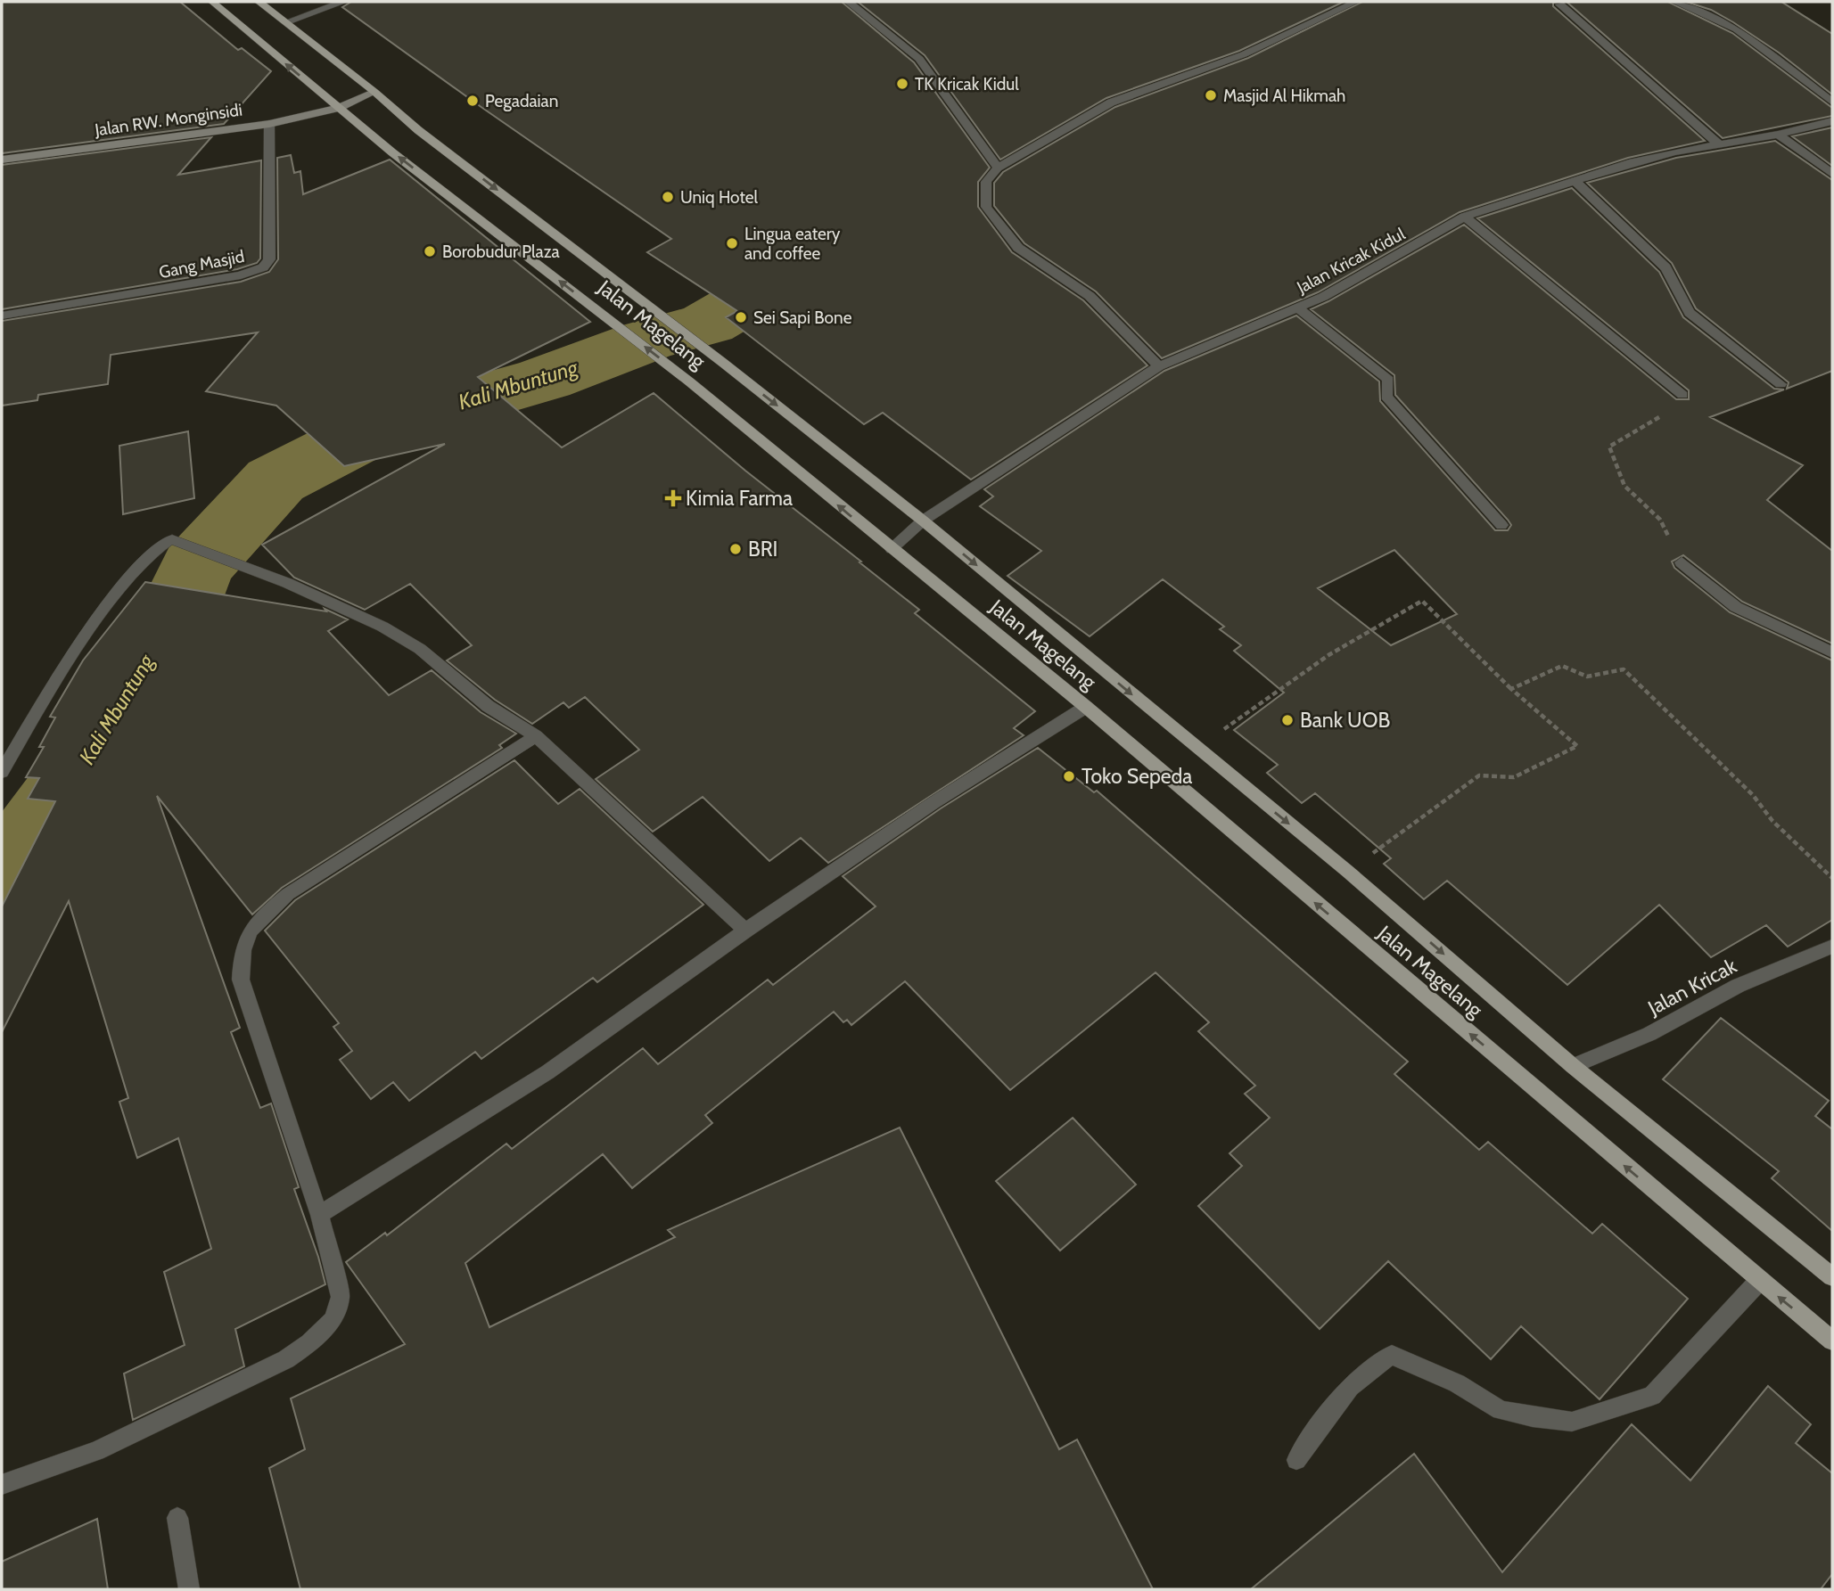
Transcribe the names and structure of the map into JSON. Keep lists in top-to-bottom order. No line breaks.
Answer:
{"streets":{"main road":["Jalan RW. Monginsidi","Jalan Magelang"],"street":["Jalan Kricak Kidul","Gang Masjid","Jalan Kricak"]},"crossings":[["Jalan RW. Monginsidi","Gang Masjid"],["Jalan RW. Monginsidi","Jalan Magelang"],["Jalan Kricak Kidul","Jalan Magelang"],["Jalan Magelang","Jalan Kricak"]],"water":["Kali Mbuntung"],"places":{"other":["TK Kricak Kidul","Masjid Al Hikmah","Pegadaian","Uniq Hotel","Lingua eatery and coffee","Borobudur Plaza","Sei Sapi Bone","BRI","Bank UOB","Toko Sepeda"],"health":["Kimia Farma"]}}
